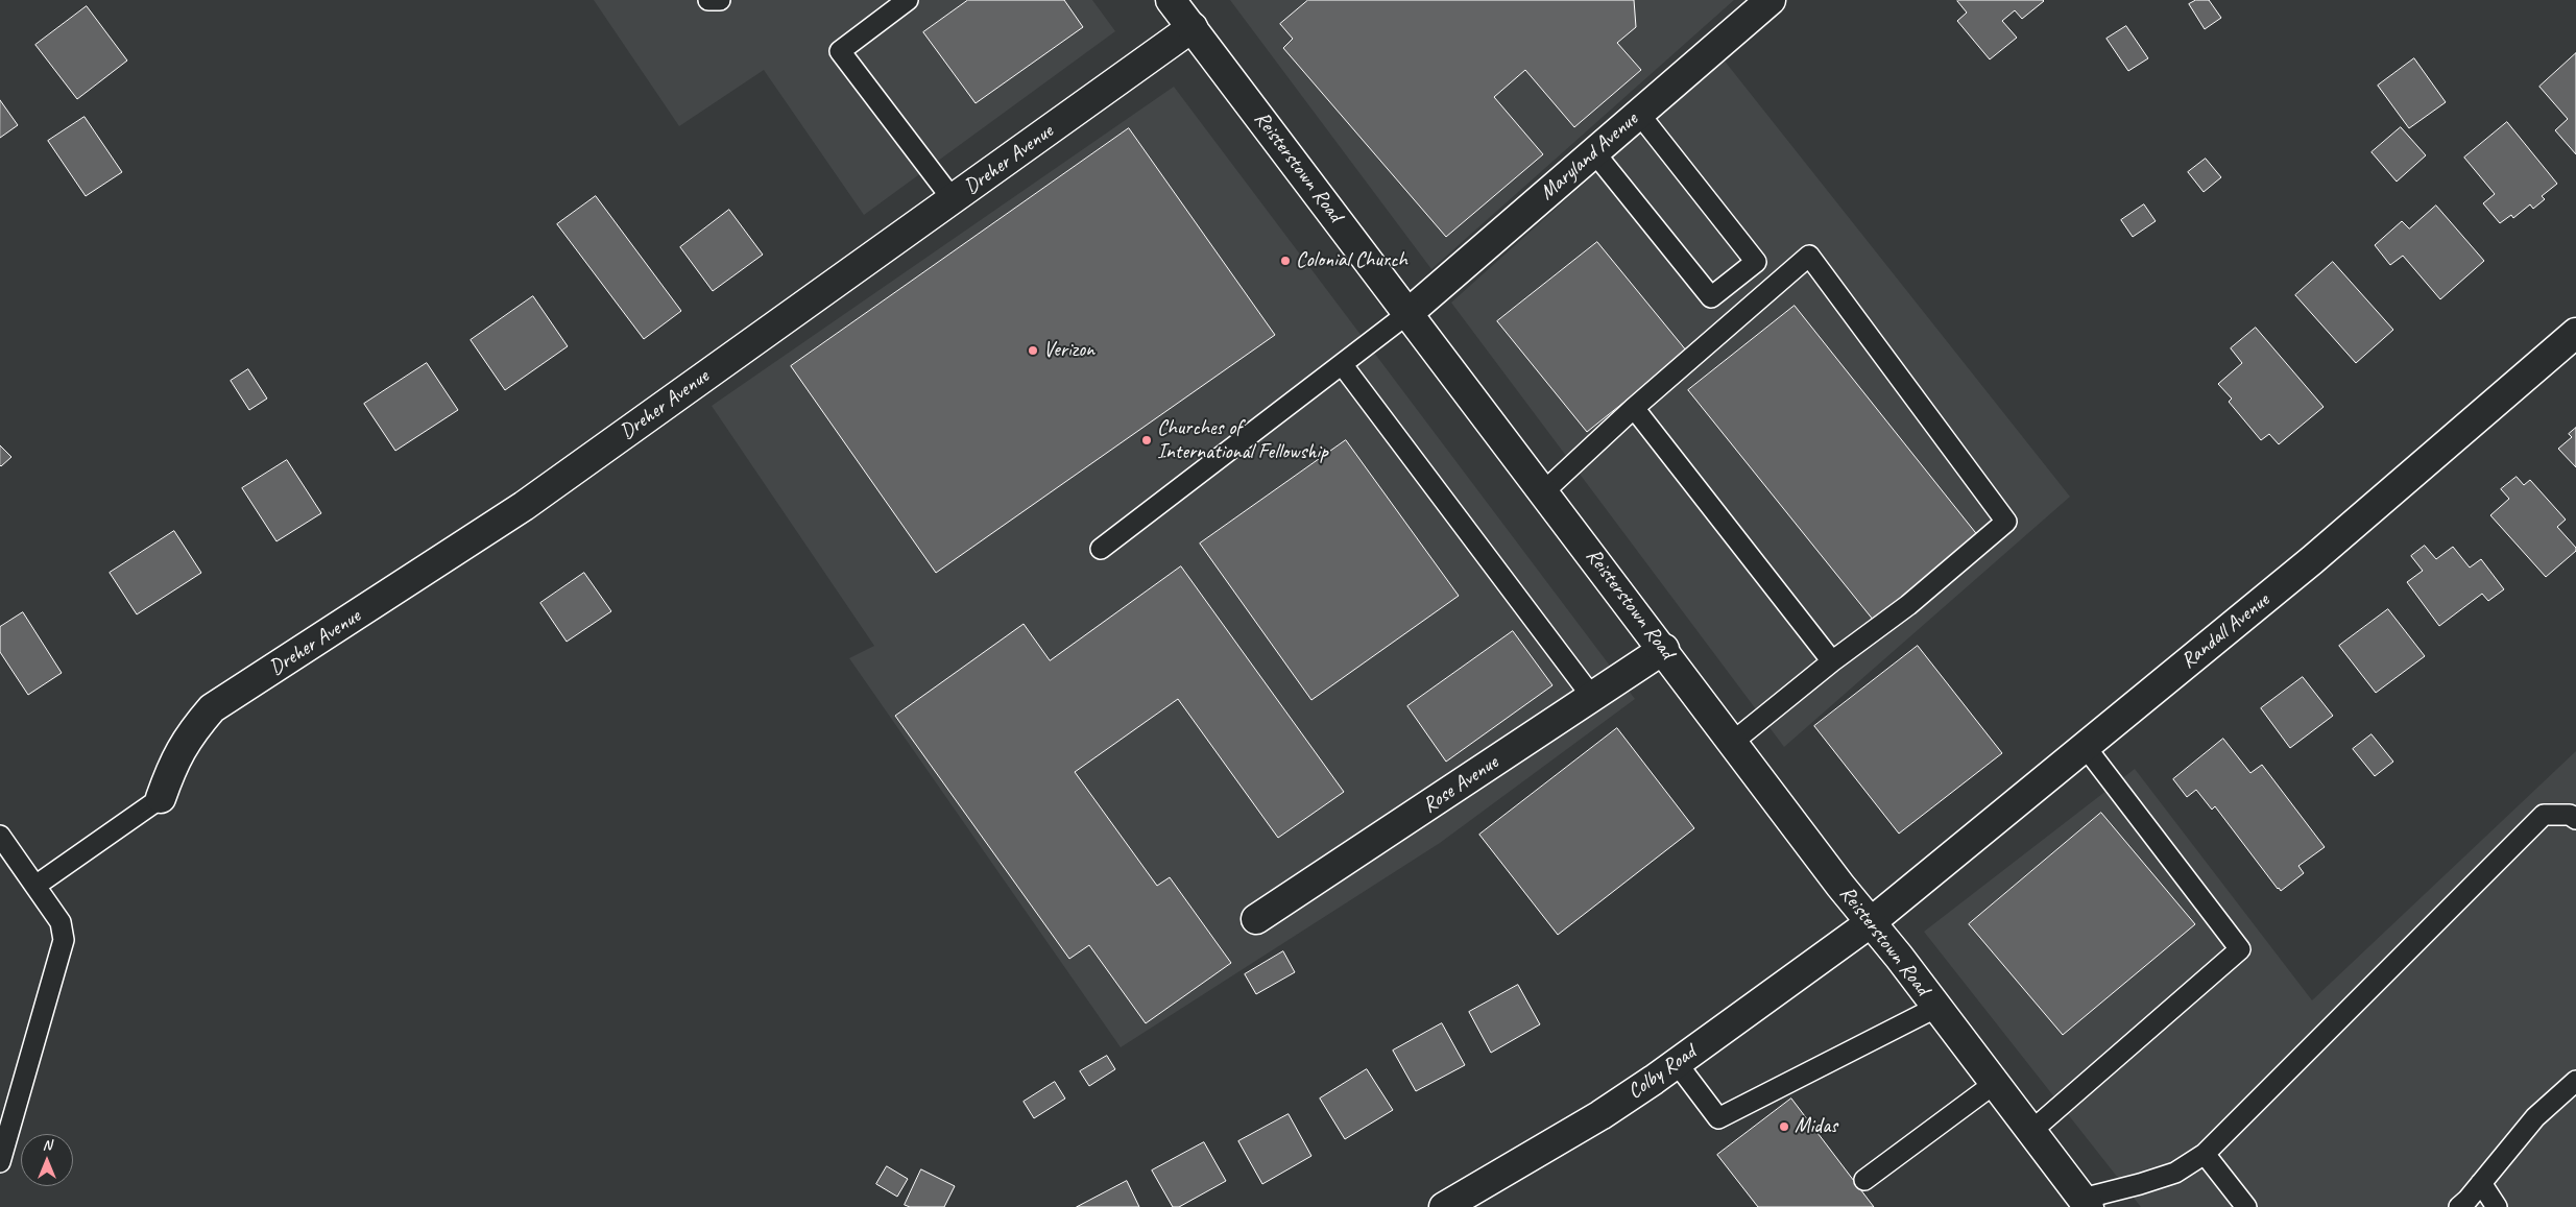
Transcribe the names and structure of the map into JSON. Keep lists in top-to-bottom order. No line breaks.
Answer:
{"streets":{"street":["Maryland Avenue","Dreher Avenue","Reisterstown Road","Randall Avenue","Rose Avenue","Colby Road"]},"crossings":[["Maryland Avenue","Reisterstown Road"],["Dreher Avenue","Reisterstown Road"],["Reisterstown Road","Randall Avenue"],["Reisterstown Road","Rose Avenue"],["Reisterstown Road","Colby Road"],["Randall Avenue","Colby Road"]],"places":["Colonial Church","Verizon","Churches of International Fellowship","Midas"],"north":"top"}
